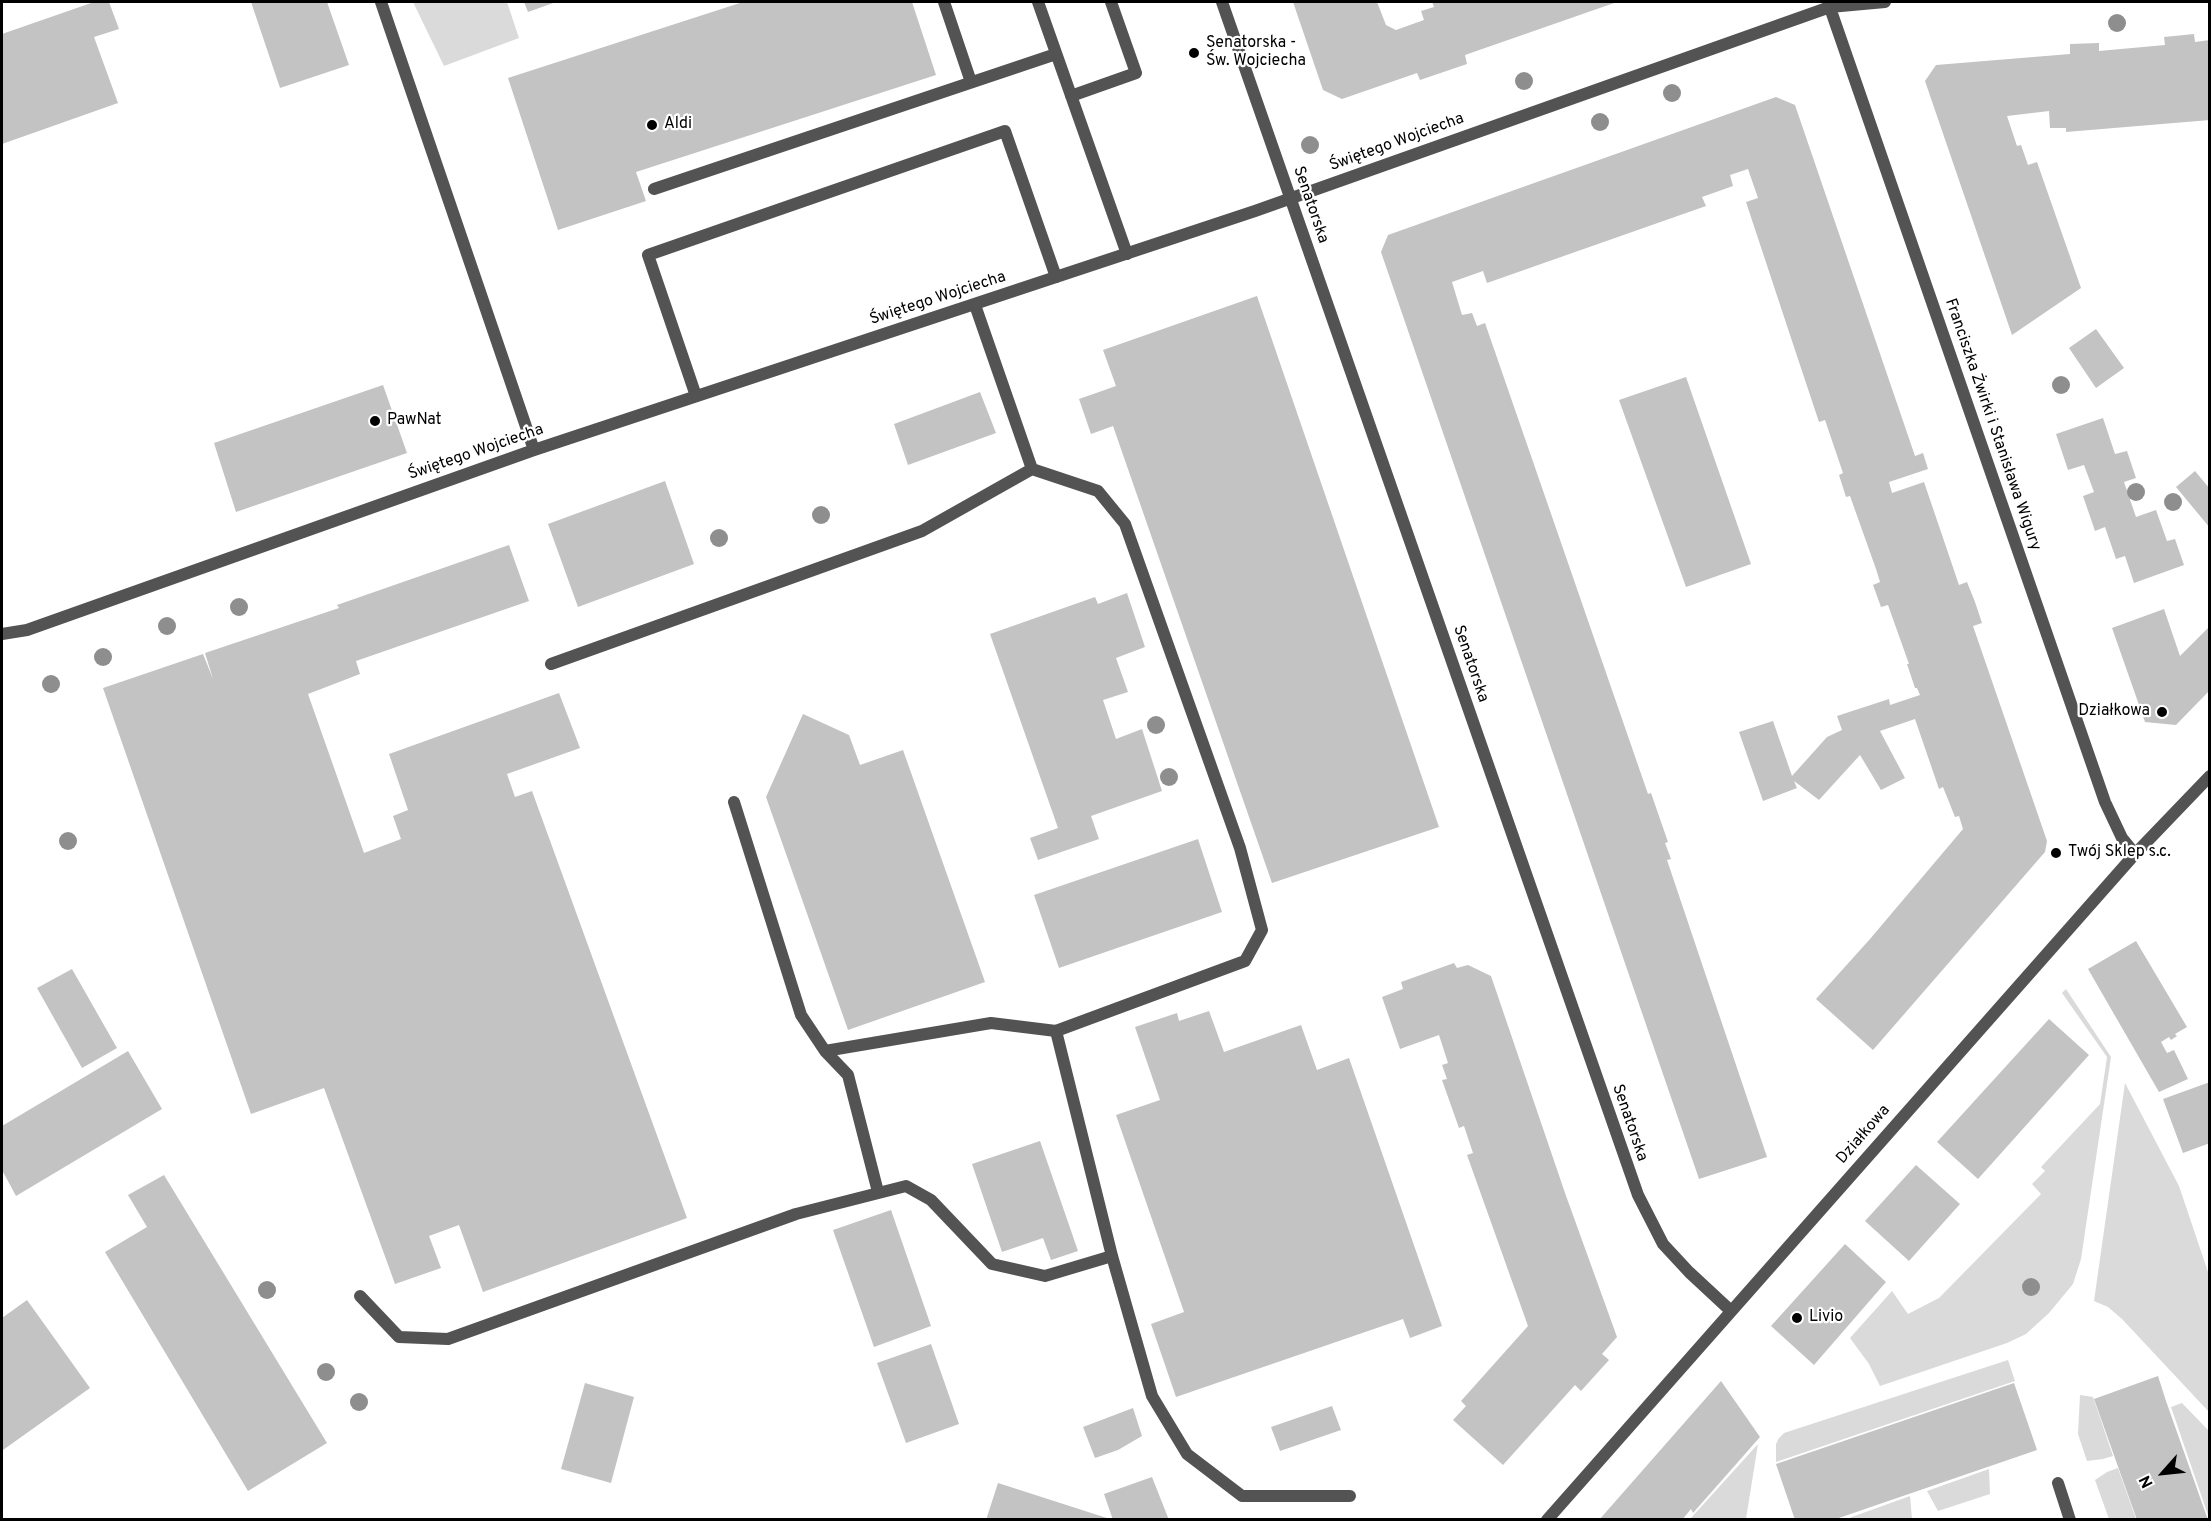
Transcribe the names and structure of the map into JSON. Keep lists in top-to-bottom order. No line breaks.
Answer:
{"streets":{"street":["Świętego Wojciecha","Senatorska","Franciszka Żwirki i Stanisława Wigury","Działkowa"]},"crossings":[["Świętego Wojciecha","Senatorska"],["Świętego Wojciecha","Franciszka Żwirki i Stanisława Wigury"],["Senatorska","Działkowa"],["Franciszka Żwirki i Stanisława Wigury","Działkowa"]],"places":["Senatorska - Św. Wojciecha","Aldi","PawNat","Działkowa","Twój Sklep s.c.","Livio"],"north":"bottom left"}
